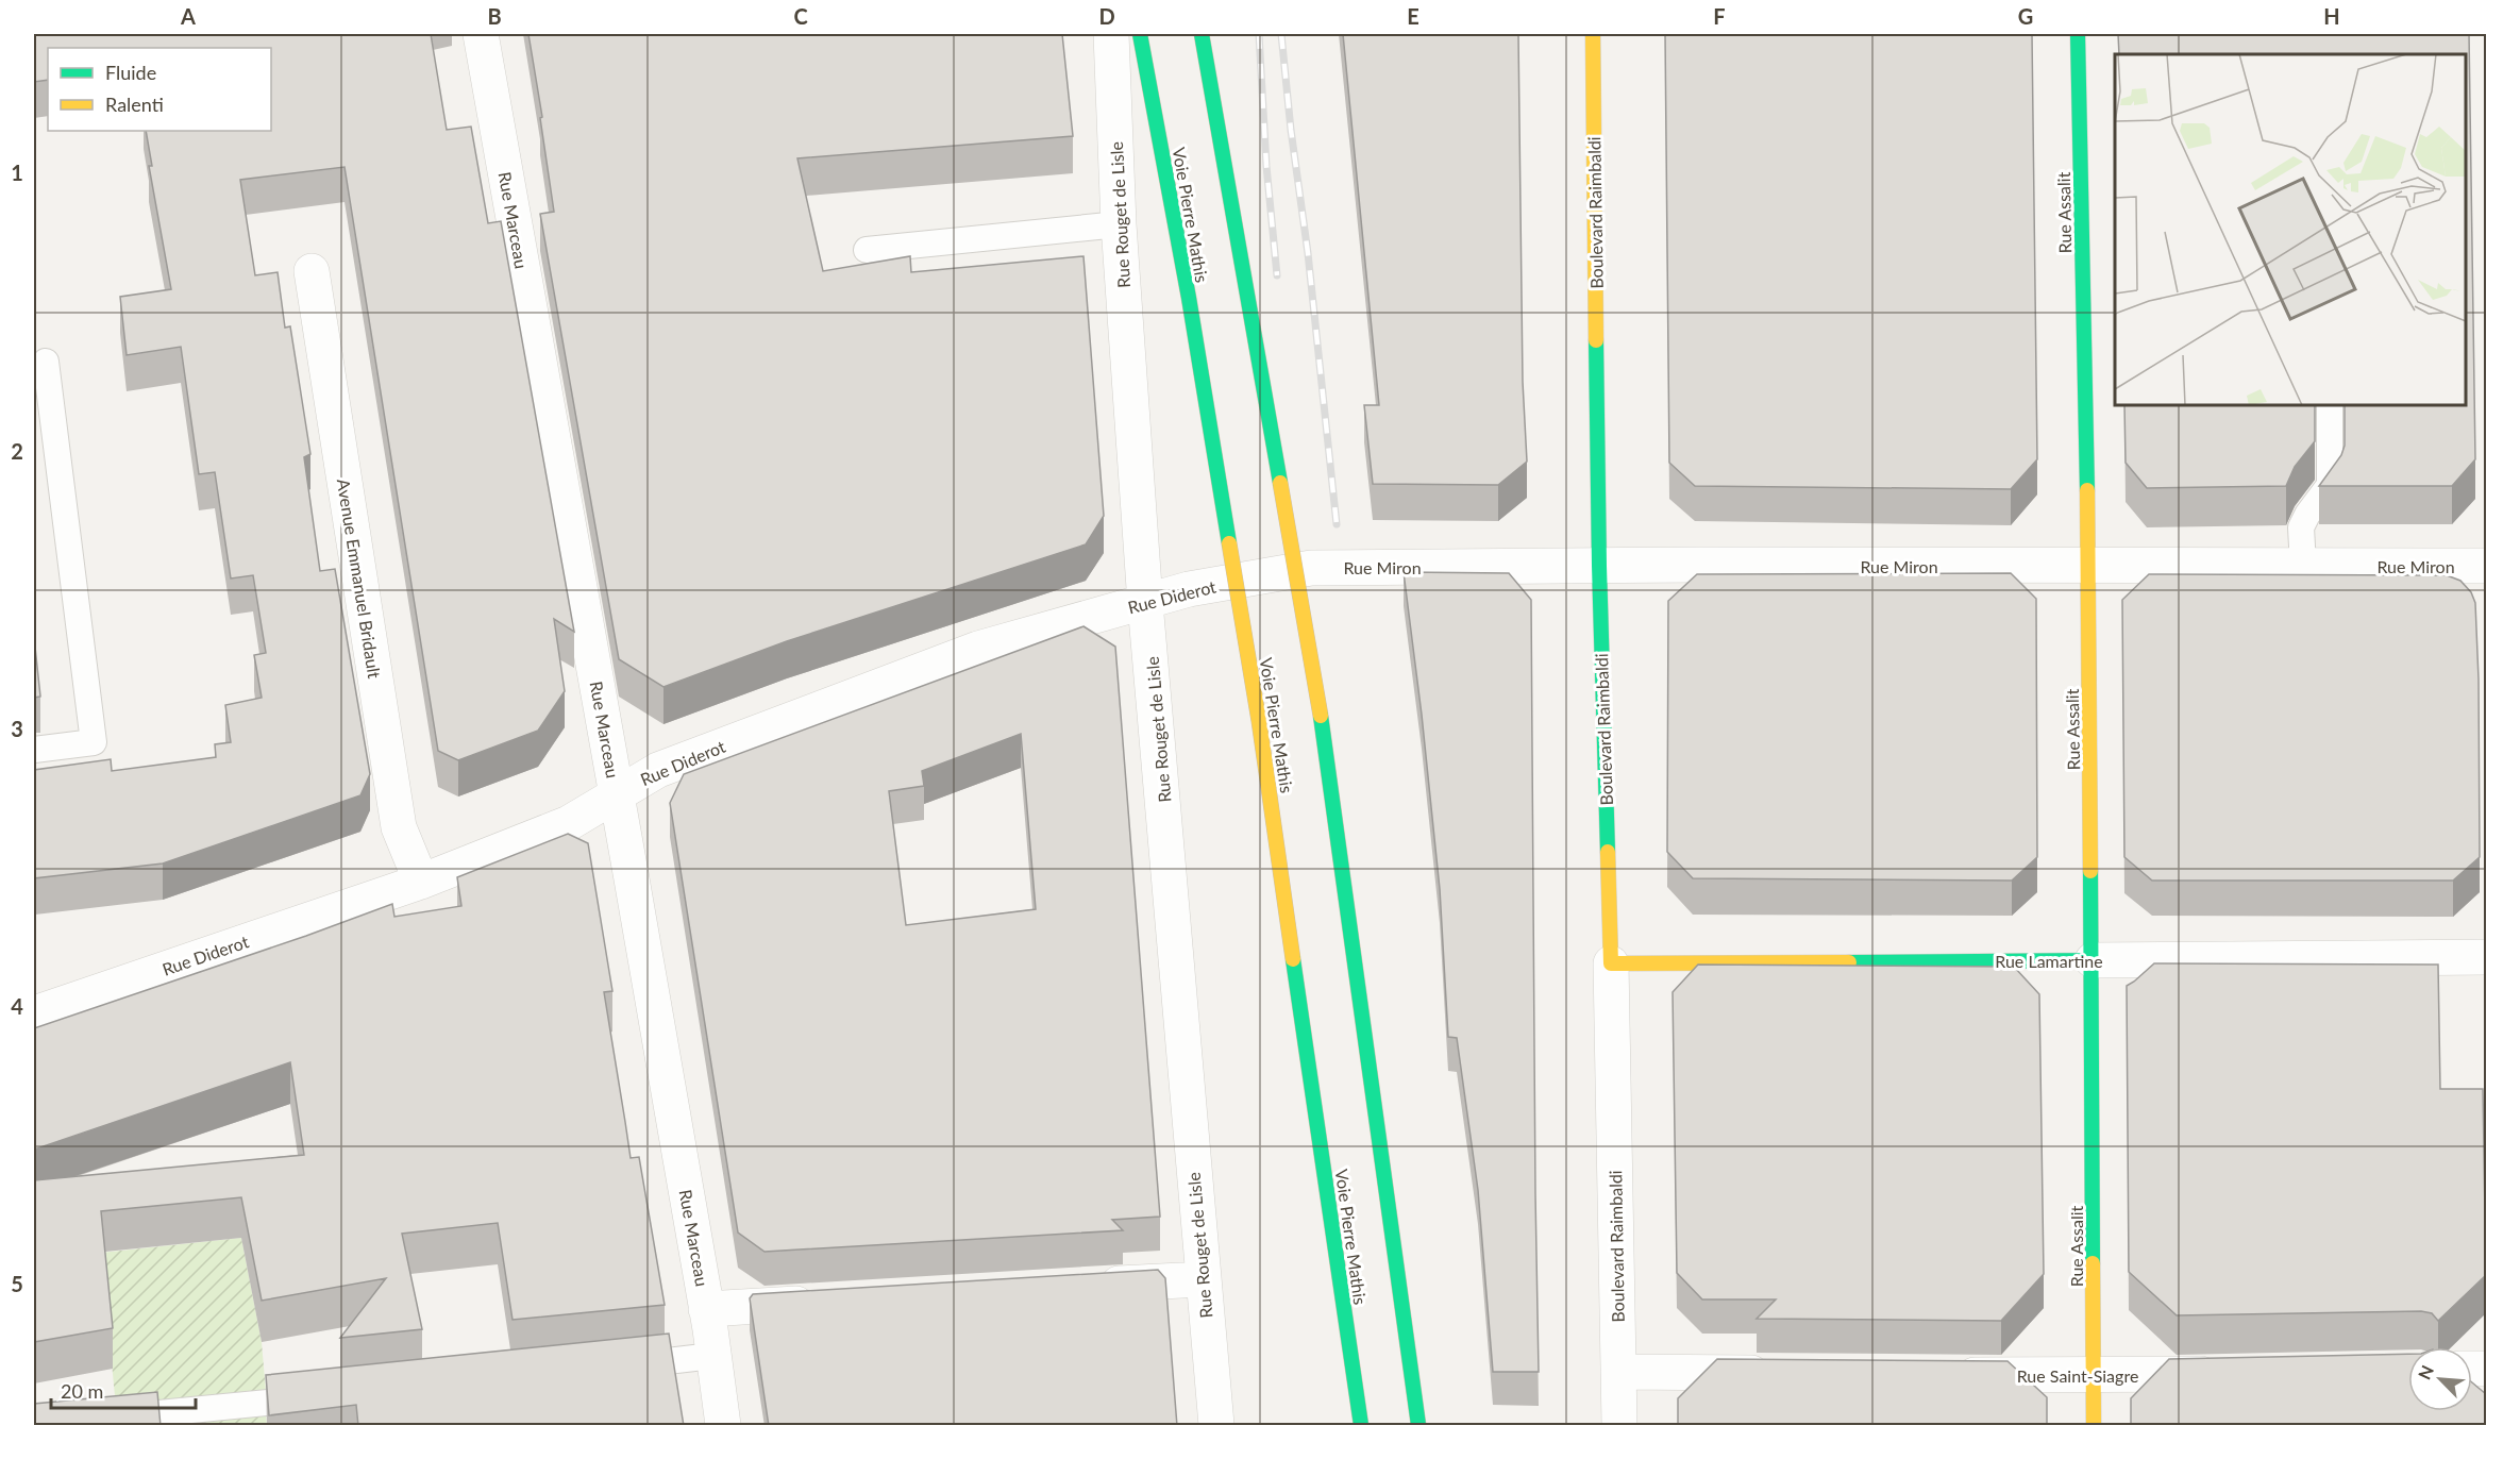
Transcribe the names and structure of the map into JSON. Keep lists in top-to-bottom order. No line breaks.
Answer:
{"streets":{"main road":["Boulevard Raimbaldi","Rue Assalit","Voie Pierre Mathis","Rue Lamartine"],"street":["Rue Rouget de Lisle","Rue Marceau","Rue Miron","Avenue Emmanuel Bridault","Rue Diderot","Rue Saint-Siagre"]},"crossings":[["Boulevard Raimbaldi","Rue Miron"],["Boulevard Raimbaldi","Rue Lamartine"],["Rue Assalit","Rue Miron"],["Rue Assalit","Rue Lamartine"],["Rue Assalit","Rue Saint-Siagre"],["Rue Rouget de Lisle","Rue Diderot"],["Rue Marceau","Rue Diderot"],["Rue Miron","Rue Diderot"],["Avenue Emmanuel Bridault","Rue Diderot"]],"legend":["Fluide","Ralenti"],"scale_bar":"20 m","north":"top left","grid":{"columns":["A","B","C","D","E","F","G","H"],"rows":["1","2","3","4","5"]}}
